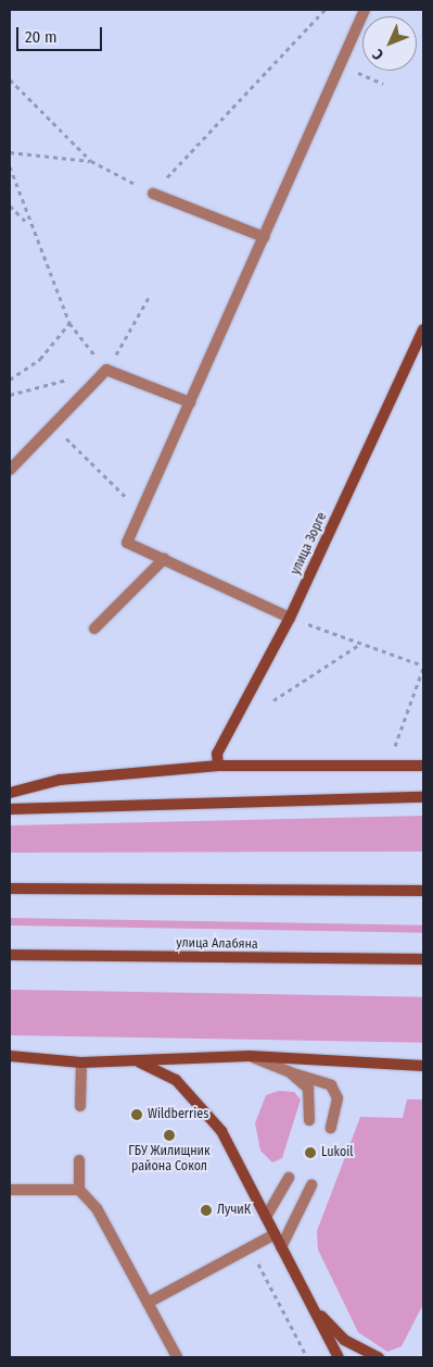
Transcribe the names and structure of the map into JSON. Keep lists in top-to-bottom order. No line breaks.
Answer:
{"streets":{"main road":["улица Зорге","улица Алабяна"]},"places":["Wildberries","ГБУ Жилищник района Сокол","Lukoil","ЛучиК"],"scale_bar":"20 m","north":"bottom left"}
